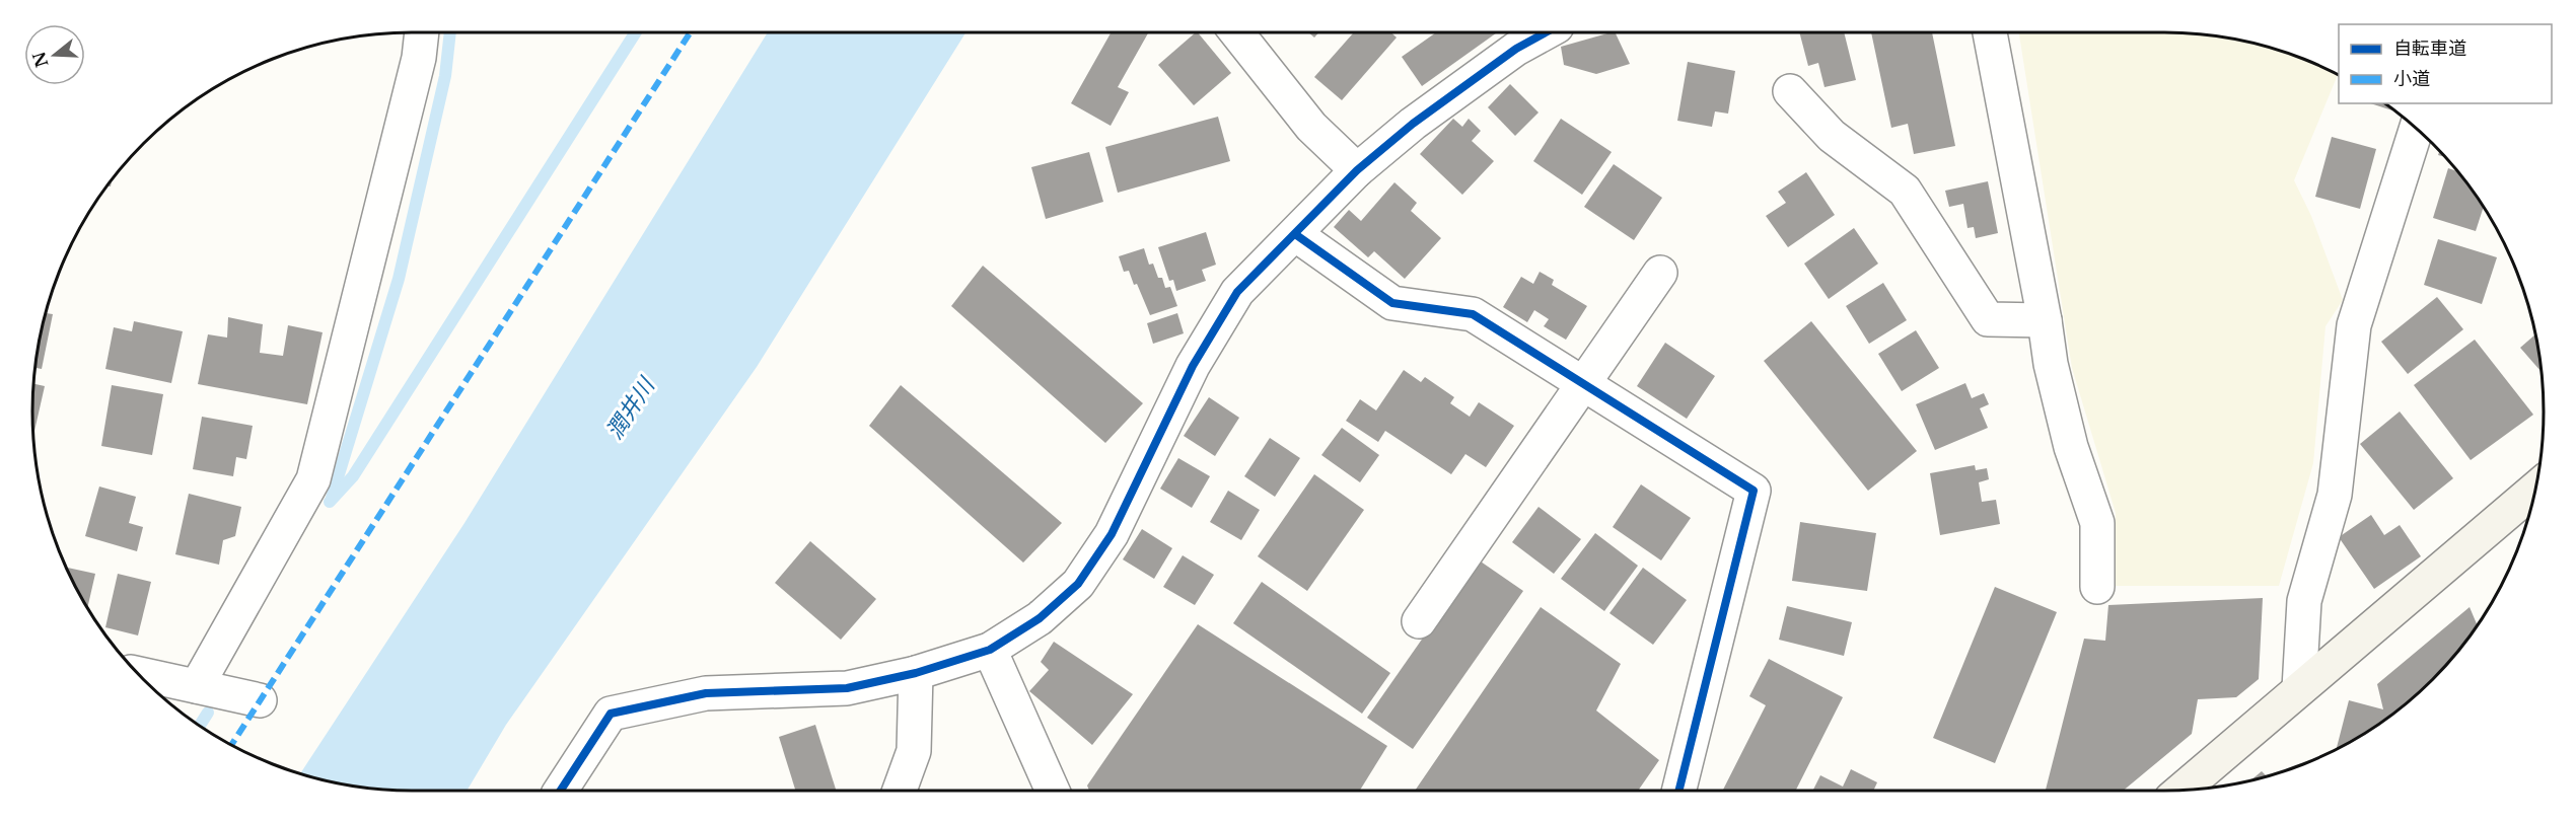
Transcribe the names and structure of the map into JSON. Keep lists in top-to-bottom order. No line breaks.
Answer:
{"water":["潤井川"],"legend":["自転車道","小道"],"north":"left"}
